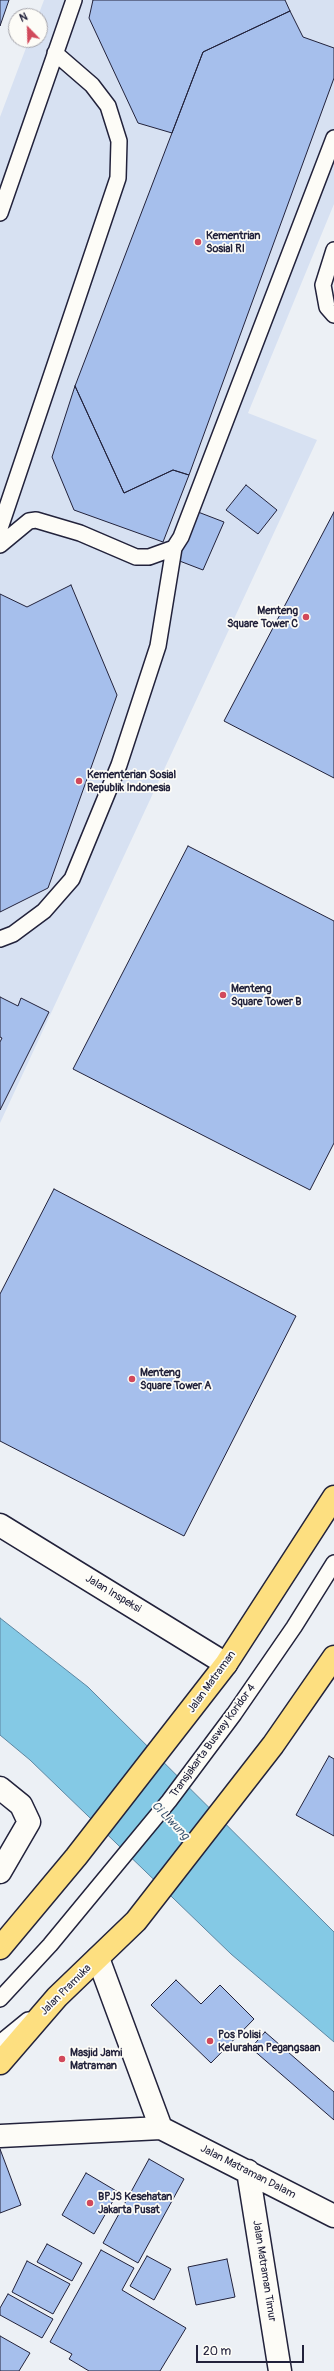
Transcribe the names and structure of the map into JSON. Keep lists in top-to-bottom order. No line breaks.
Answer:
{"streets":{"main road":["Jalan Matraman","Jalan Pramuka"],"street":["Jalan Inspeksi","Jalan Matraman Dalam","Jalan Matraman Timur"],"lane":["Transjakarta Busway Koridor 4"]},"crossings":[["Jalan Inspeksi","Jalan Matraman"],["Jalan Matraman Dalam","Jalan Matraman Timur"]],"water":["Ci Liwung"],"places":["Kementrian Sosial RI","Menteng Square Tower C","Kementerian Sosial Republik Indonesia","Menteng Square Tower B","Menteng Square Tower A","Pos Polisi Kelurahan Pegangsaan","Masjid Jami Matraman","BPJS Kesehatan Jakarta Pusat"],"scale_bar":"20 m","north":"top left"}
